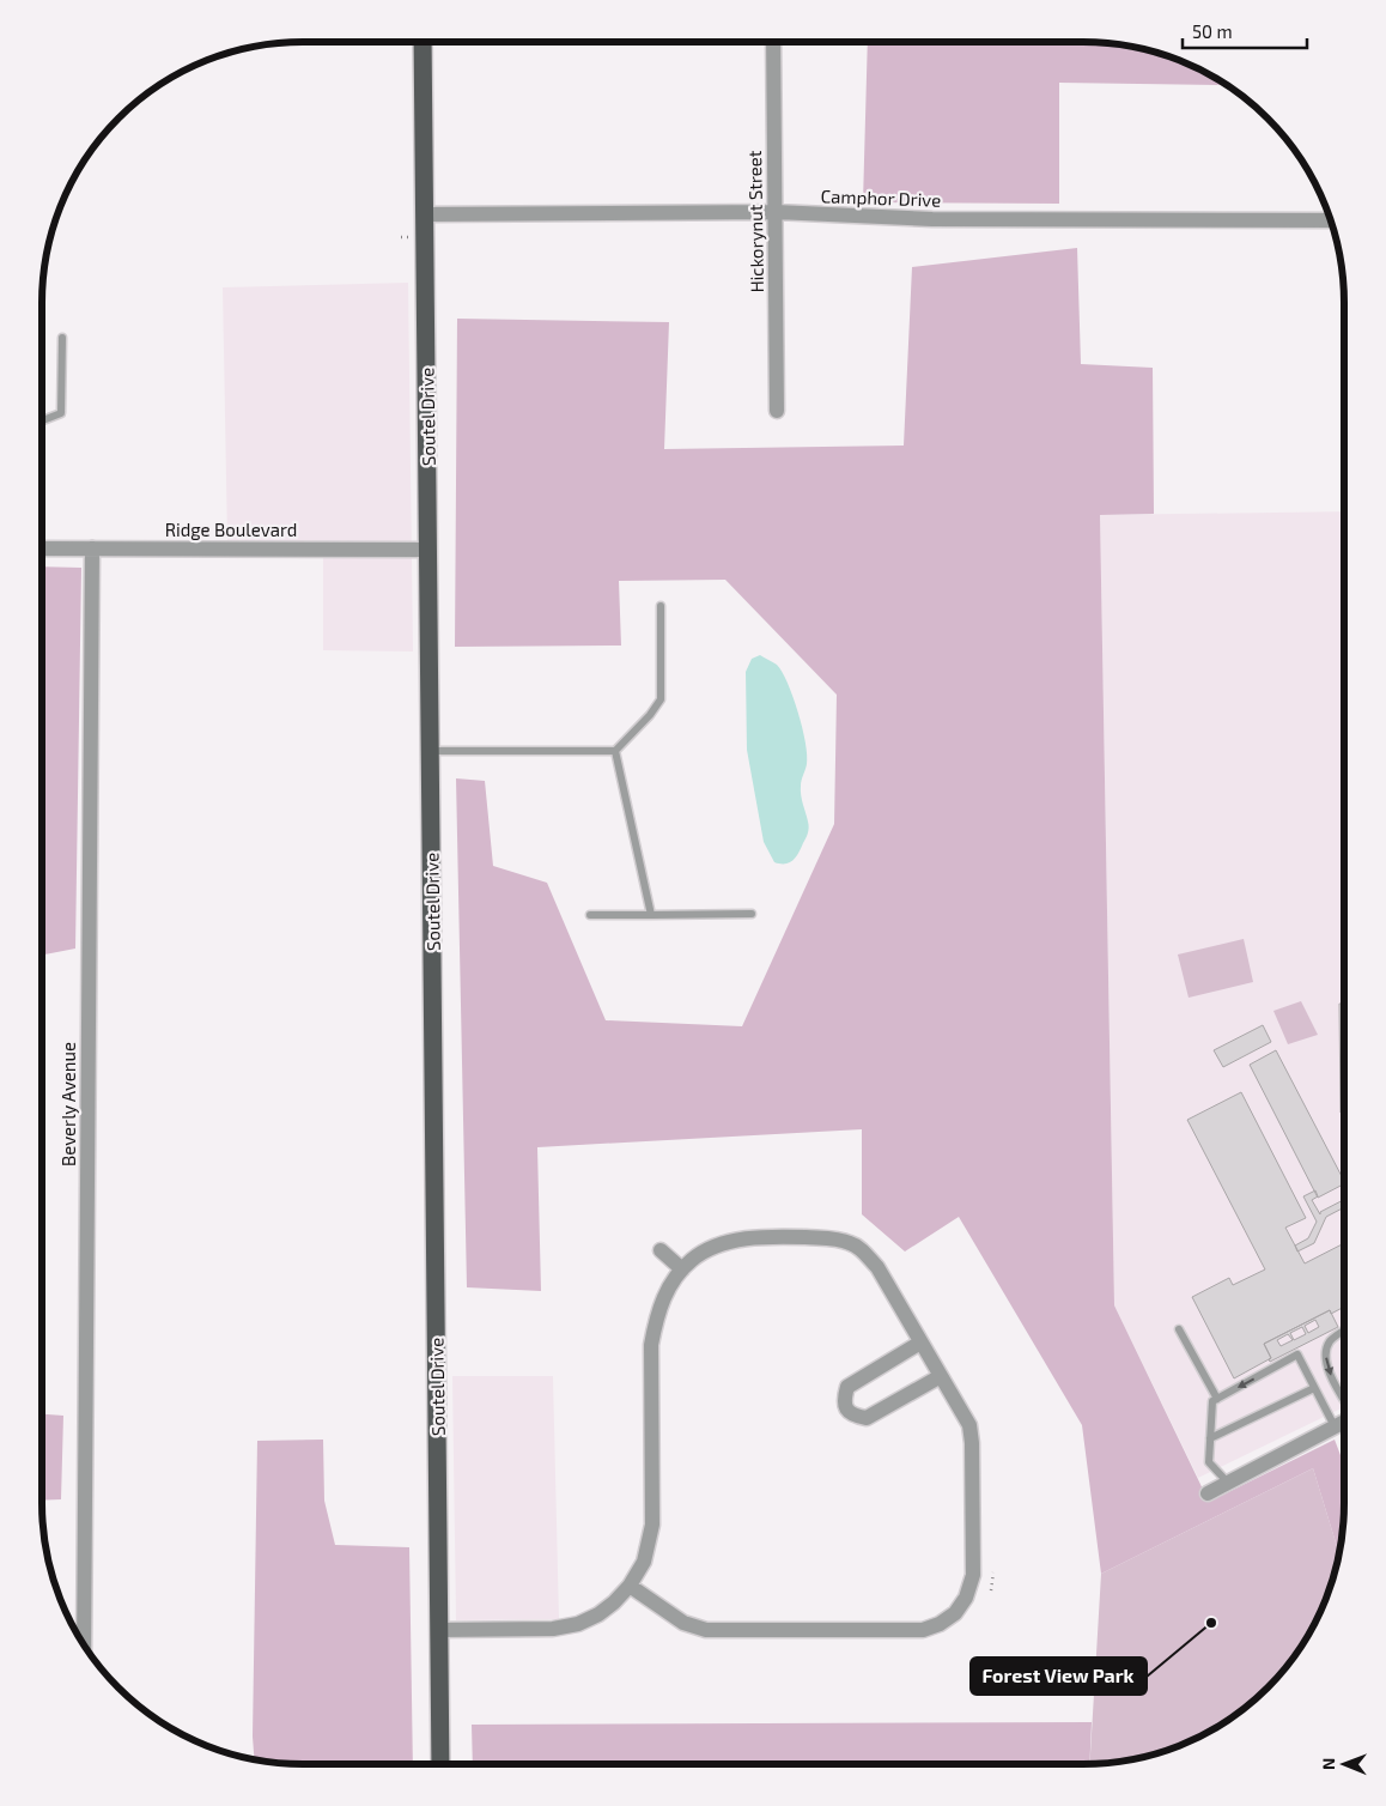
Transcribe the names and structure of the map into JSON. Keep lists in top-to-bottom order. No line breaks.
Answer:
{"streets":{"main road":["Soutel Drive"],"street":["Camphor Drive","Hickorynut Street","Ridge Boulevard","Beverly Avenue"]},"crossings":[["Camphor Drive","Hickorynut Street"],["Camphor Drive","Soutel Drive"],["Soutel Drive","Ridge Boulevard"],["Ridge Boulevard","Beverly Avenue"]],"places":["Forest View Park"],"scale_bar":"50 m","north":"left"}
